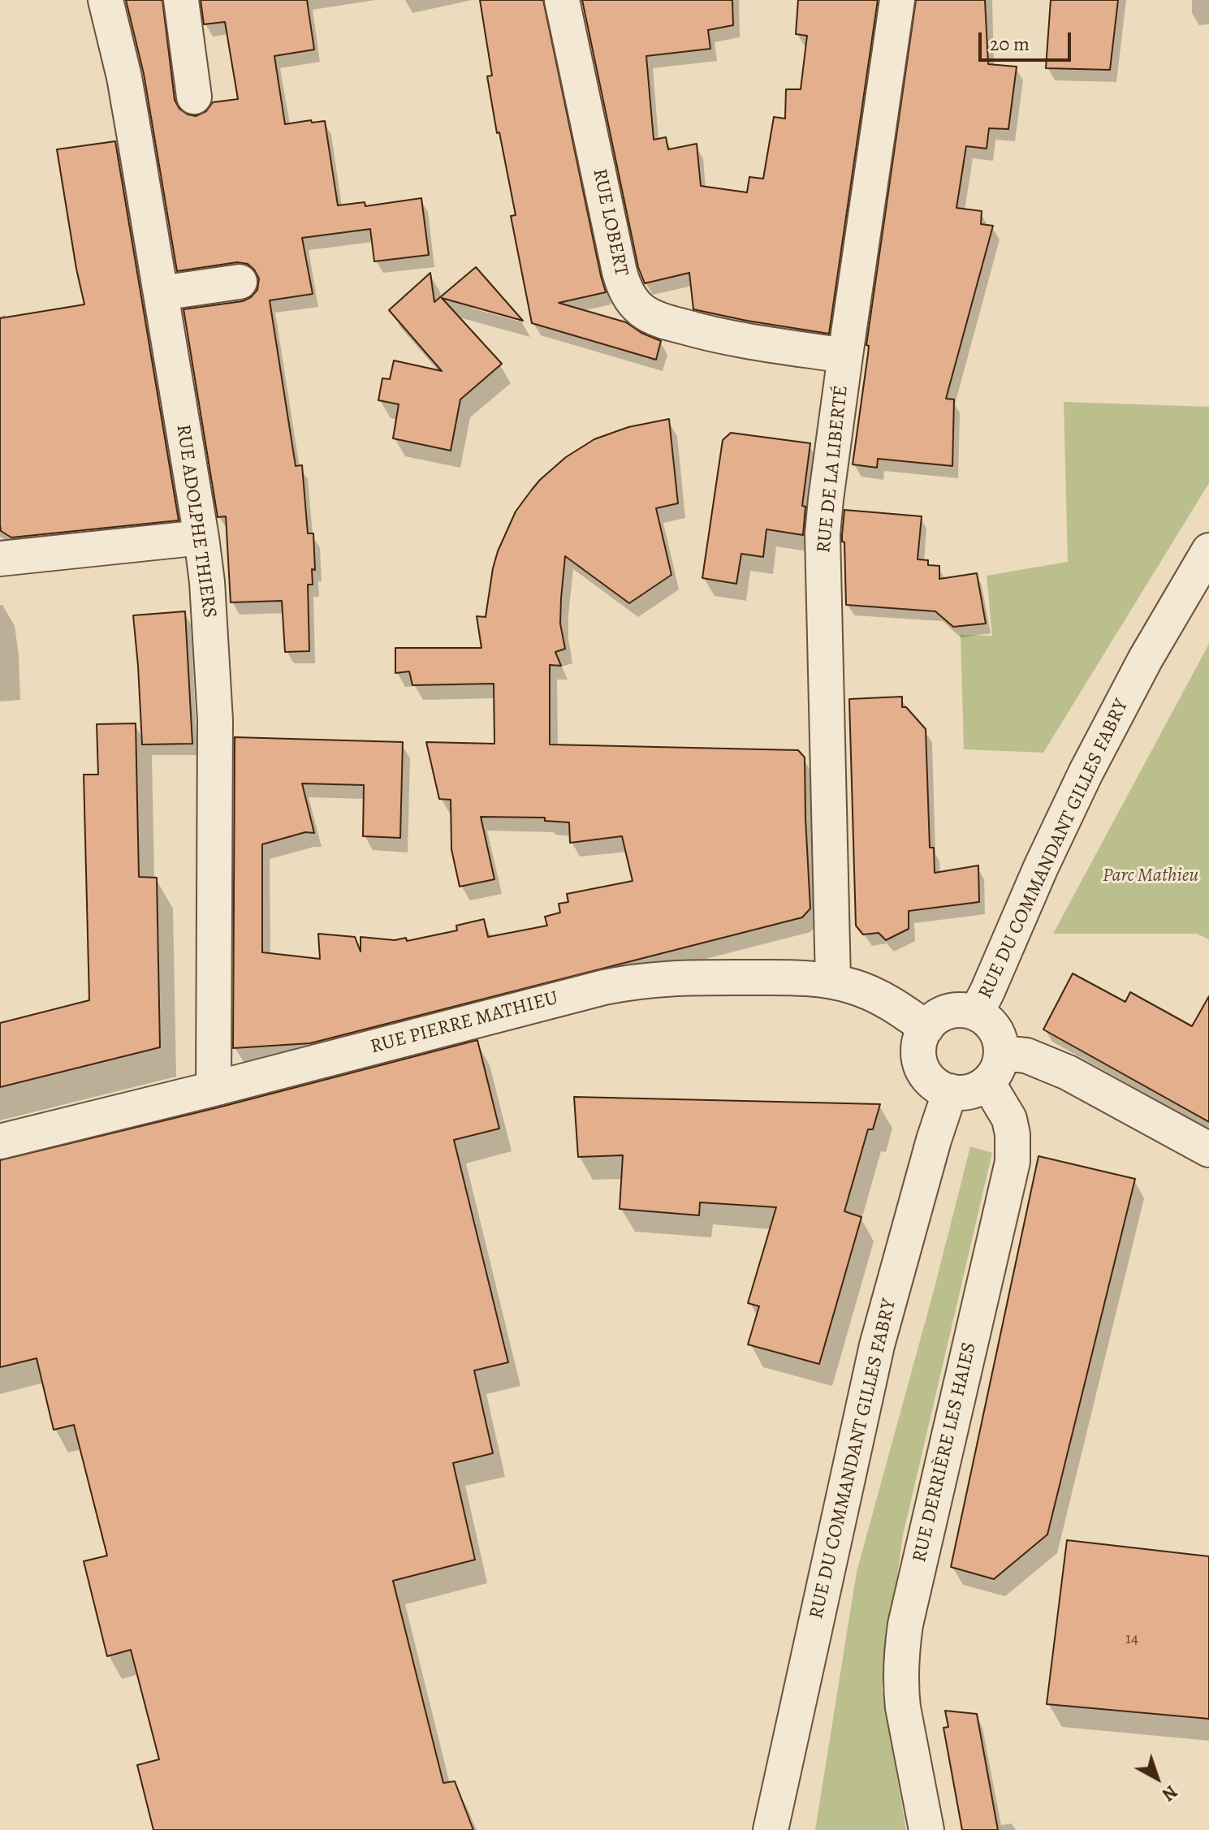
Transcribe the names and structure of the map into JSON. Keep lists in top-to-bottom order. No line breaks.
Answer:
{"streets":{"street":["RUE LOBERT","RUE DE LA LIBERTÉ","RUE ADOLPHE THIERS","RUE DU COMMANDANT GILLES FABRY","RUE PIERRE MATHIEU","RUE DERRIÈRE LES HAIES"]},"crossings":[["RUE LOBERT","RUE DE LA LIBERTÉ"],["RUE DE LA LIBERTÉ","RUE PIERRE MATHIEU"],["RUE ADOLPHE THIERS","RUE PIERRE MATHIEU"],["RUE DU COMMANDANT GILLES FABRY","RUE PIERRE MATHIEU"],["RUE DU COMMANDANT GILLES FABRY","RUE DERRIÈRE LES HAIES"],["RUE PIERRE MATHIEU","RUE DERRIÈRE LES HAIES"]],"parks":["Parc Mathieu"],"house_numbers":["14"],"scale_bar":"20 m","north":"bottom right"}
